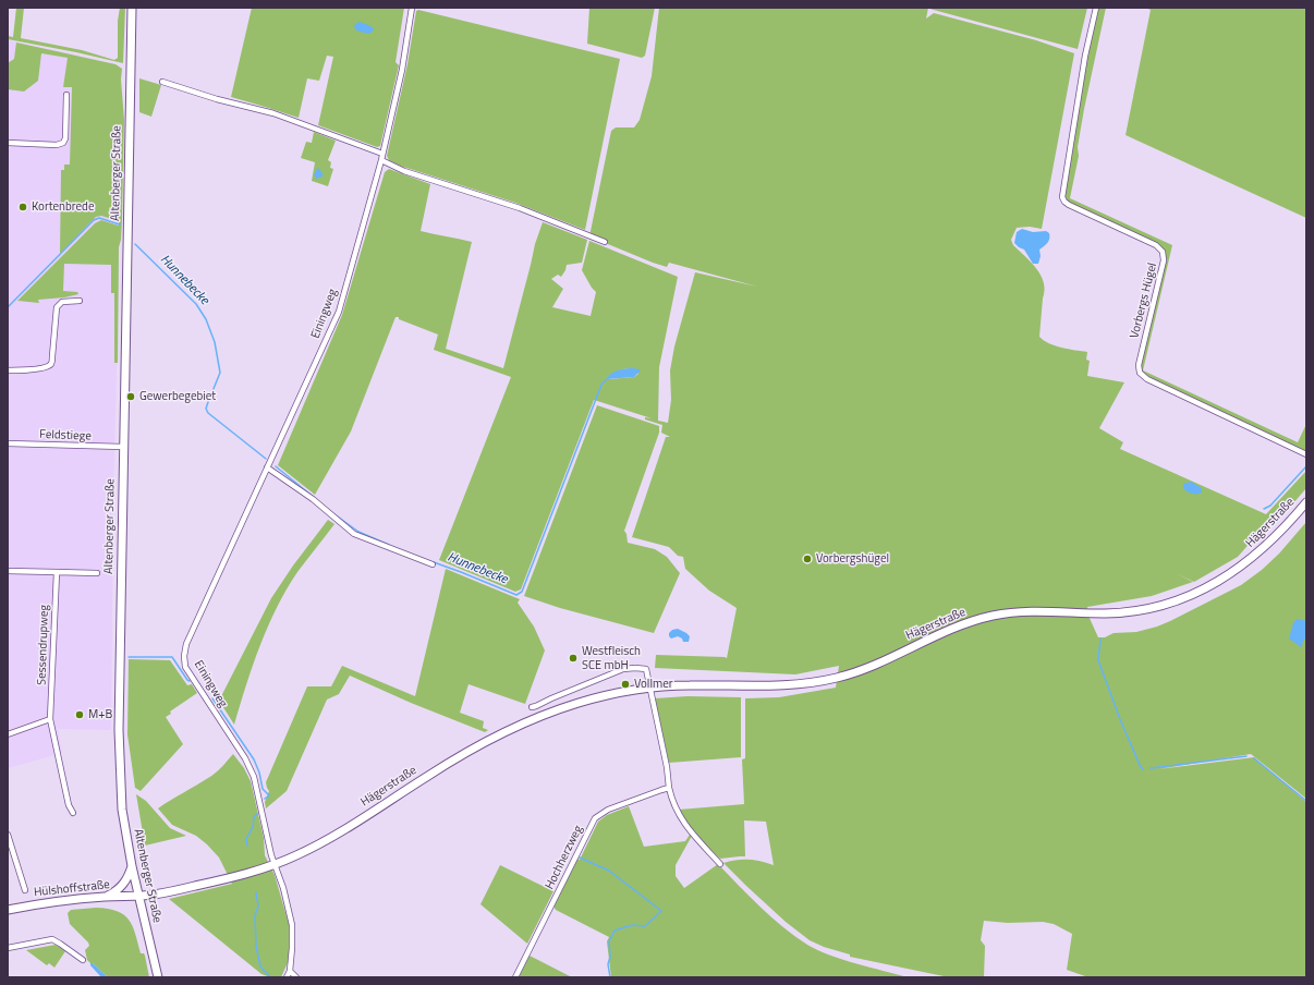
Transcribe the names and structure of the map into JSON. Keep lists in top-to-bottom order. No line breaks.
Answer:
{"streets":{"main road":["Altenberger Straße","Hägerstraße","Hülshoffstraße"],"street":["Vorbergs Hügel","Einingweg","Feldstiege","Sessendrupweg","Hochherzweg"]},"crossings":[["Altenberger Straße","Feldstiege"],["Altenberger Straße","Hägerstraße"],["Altenberger Straße","Hülshoffstraße"],["Einingweg","Hägerstraße"],["Hägerstraße","Hülshoffstraße"]],"water":["Hunnebecke"],"places":["Kortenbrede","Gewerbegebiet","Vorbergshügel","Westfleisch SCE mbH","Vollmer","M+B"]}
